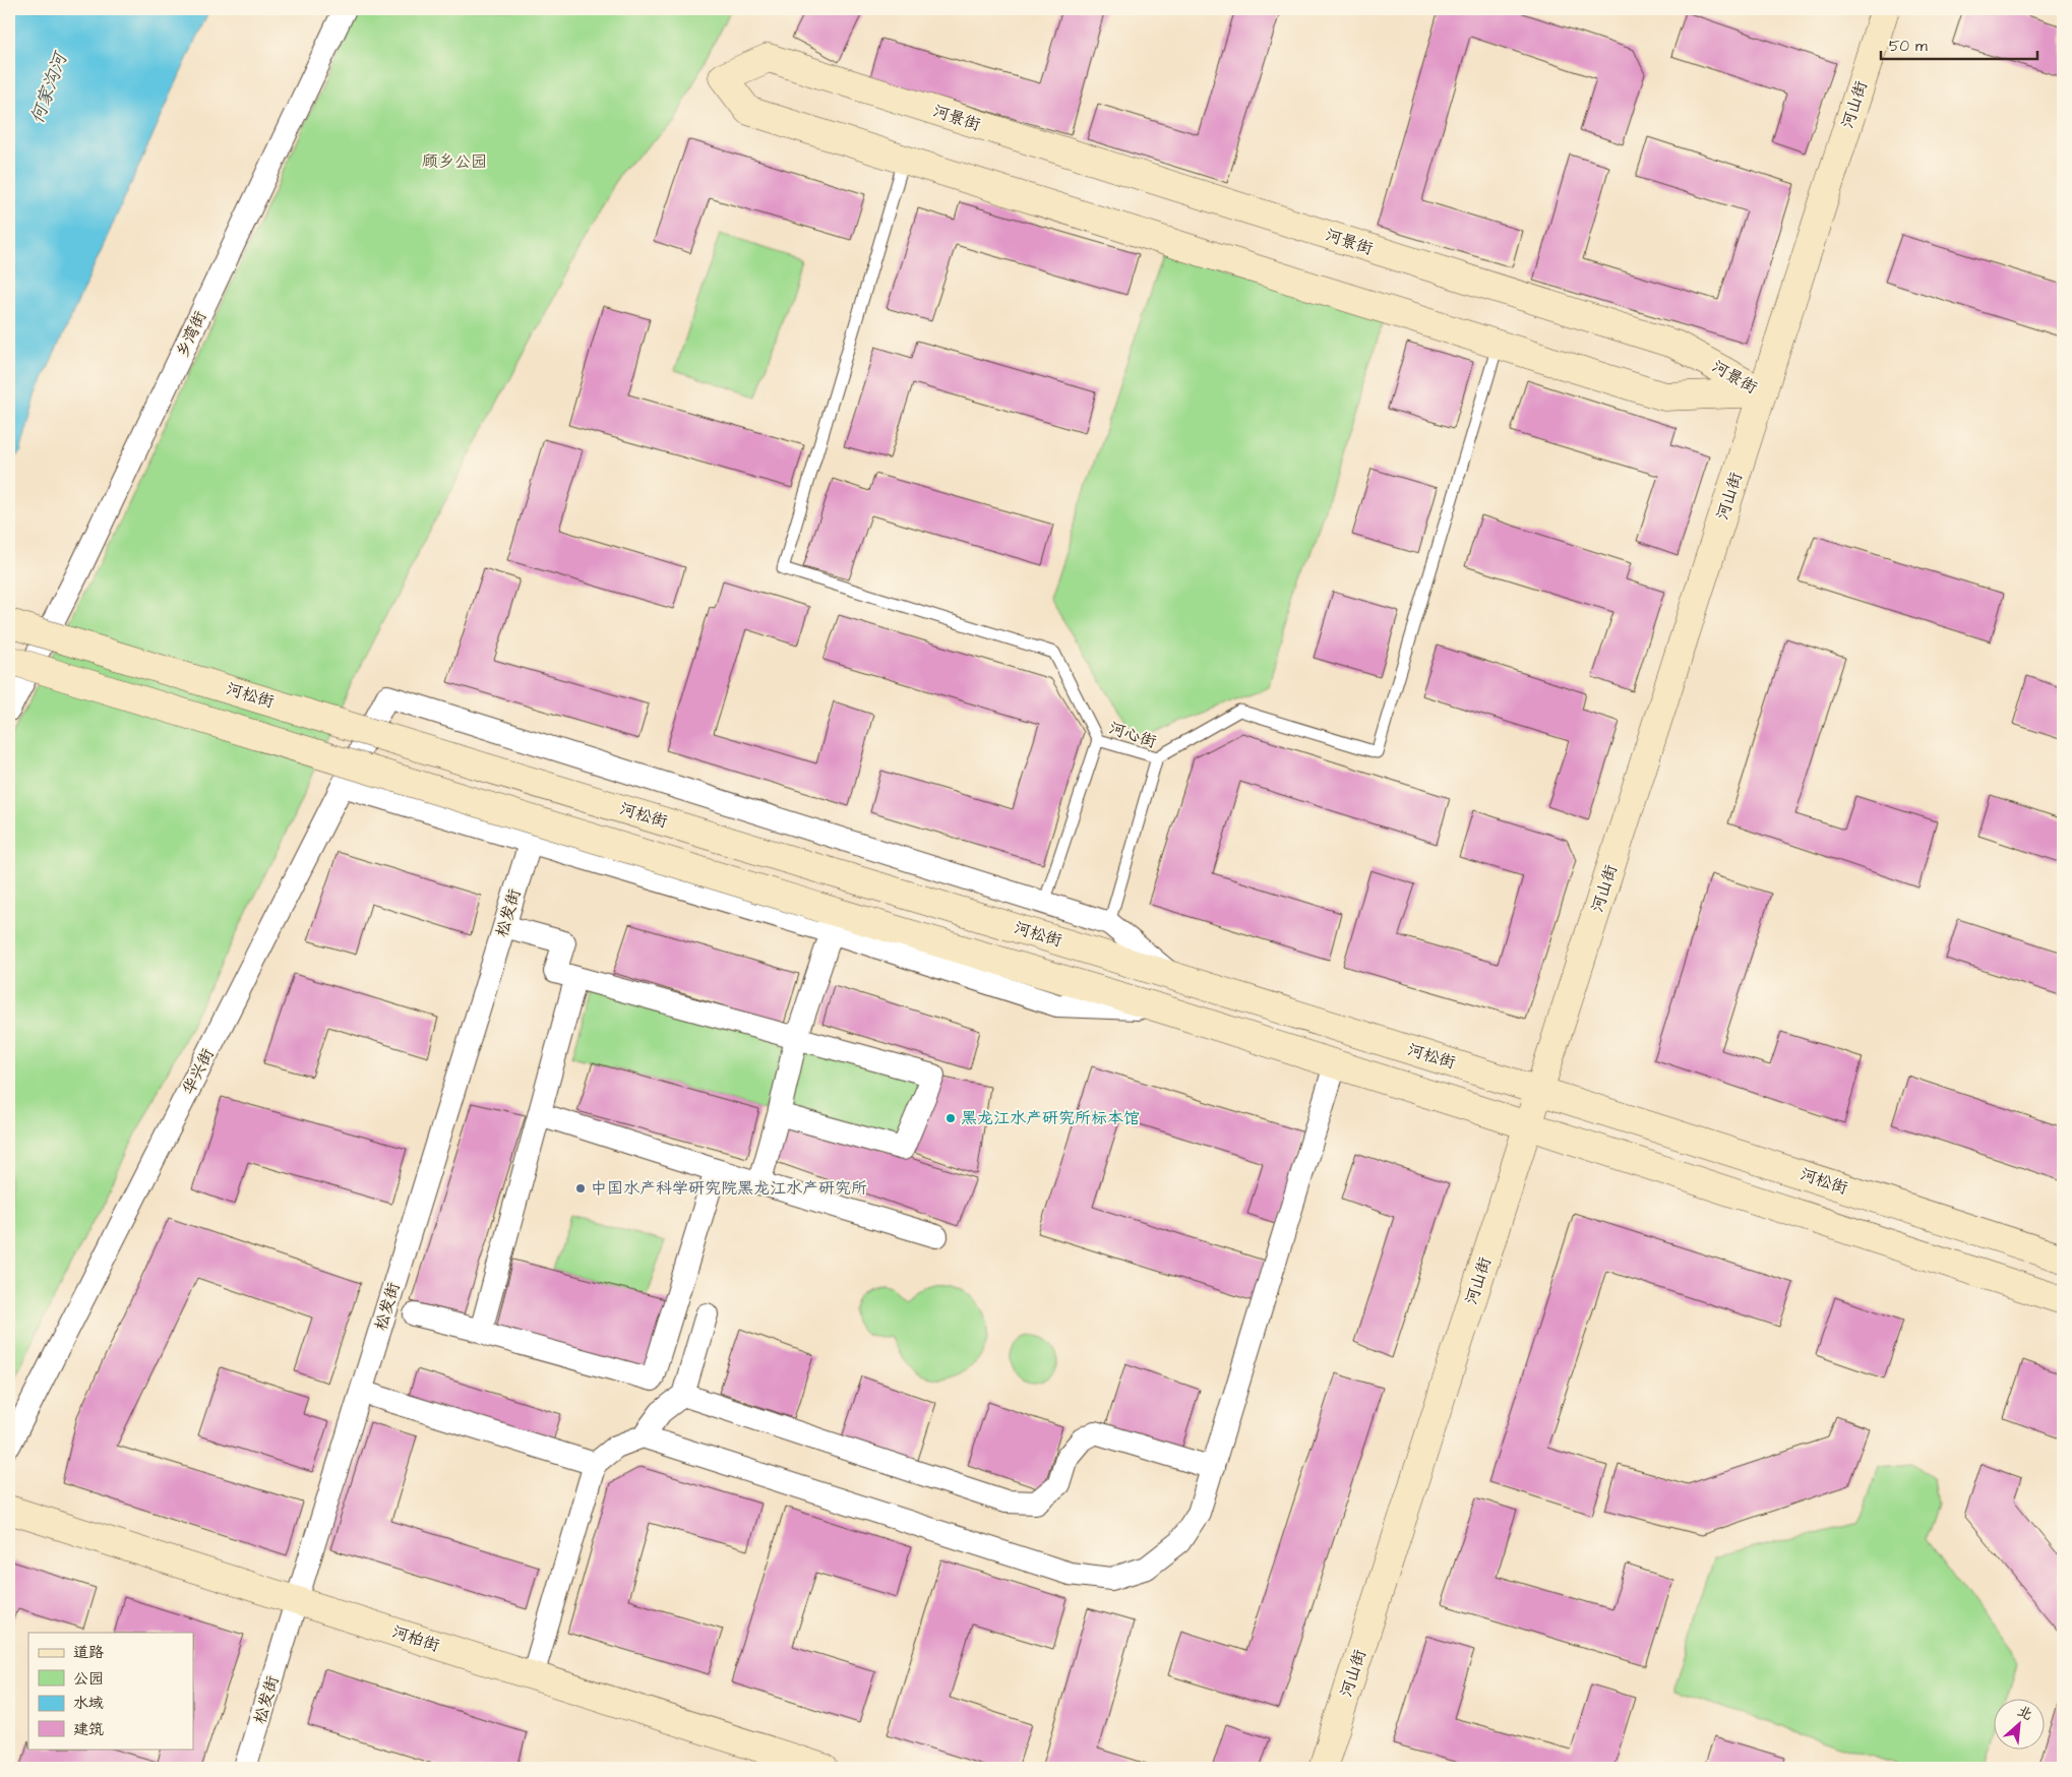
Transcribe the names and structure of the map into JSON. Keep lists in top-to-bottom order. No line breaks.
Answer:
{"streets":{"street":["河山街","河景街","乡湾街","河松街","松发街","华兴街","河柏街"],"lane":["河心街"]},"crossings":[["河山街","河景街"],["河山街","河松街"],["河心街","华兴街"],["松发街","河柏街"]],"water":["何家沟河"],"parks":["顾乡公园"],"places":["黑龙江水产研究所标本馆","中国水产科学研究院黑龙江水产研究所"],"legend":["道路","公园","水域","建筑"],"scale_bar":"50 m","north":"top right"}
